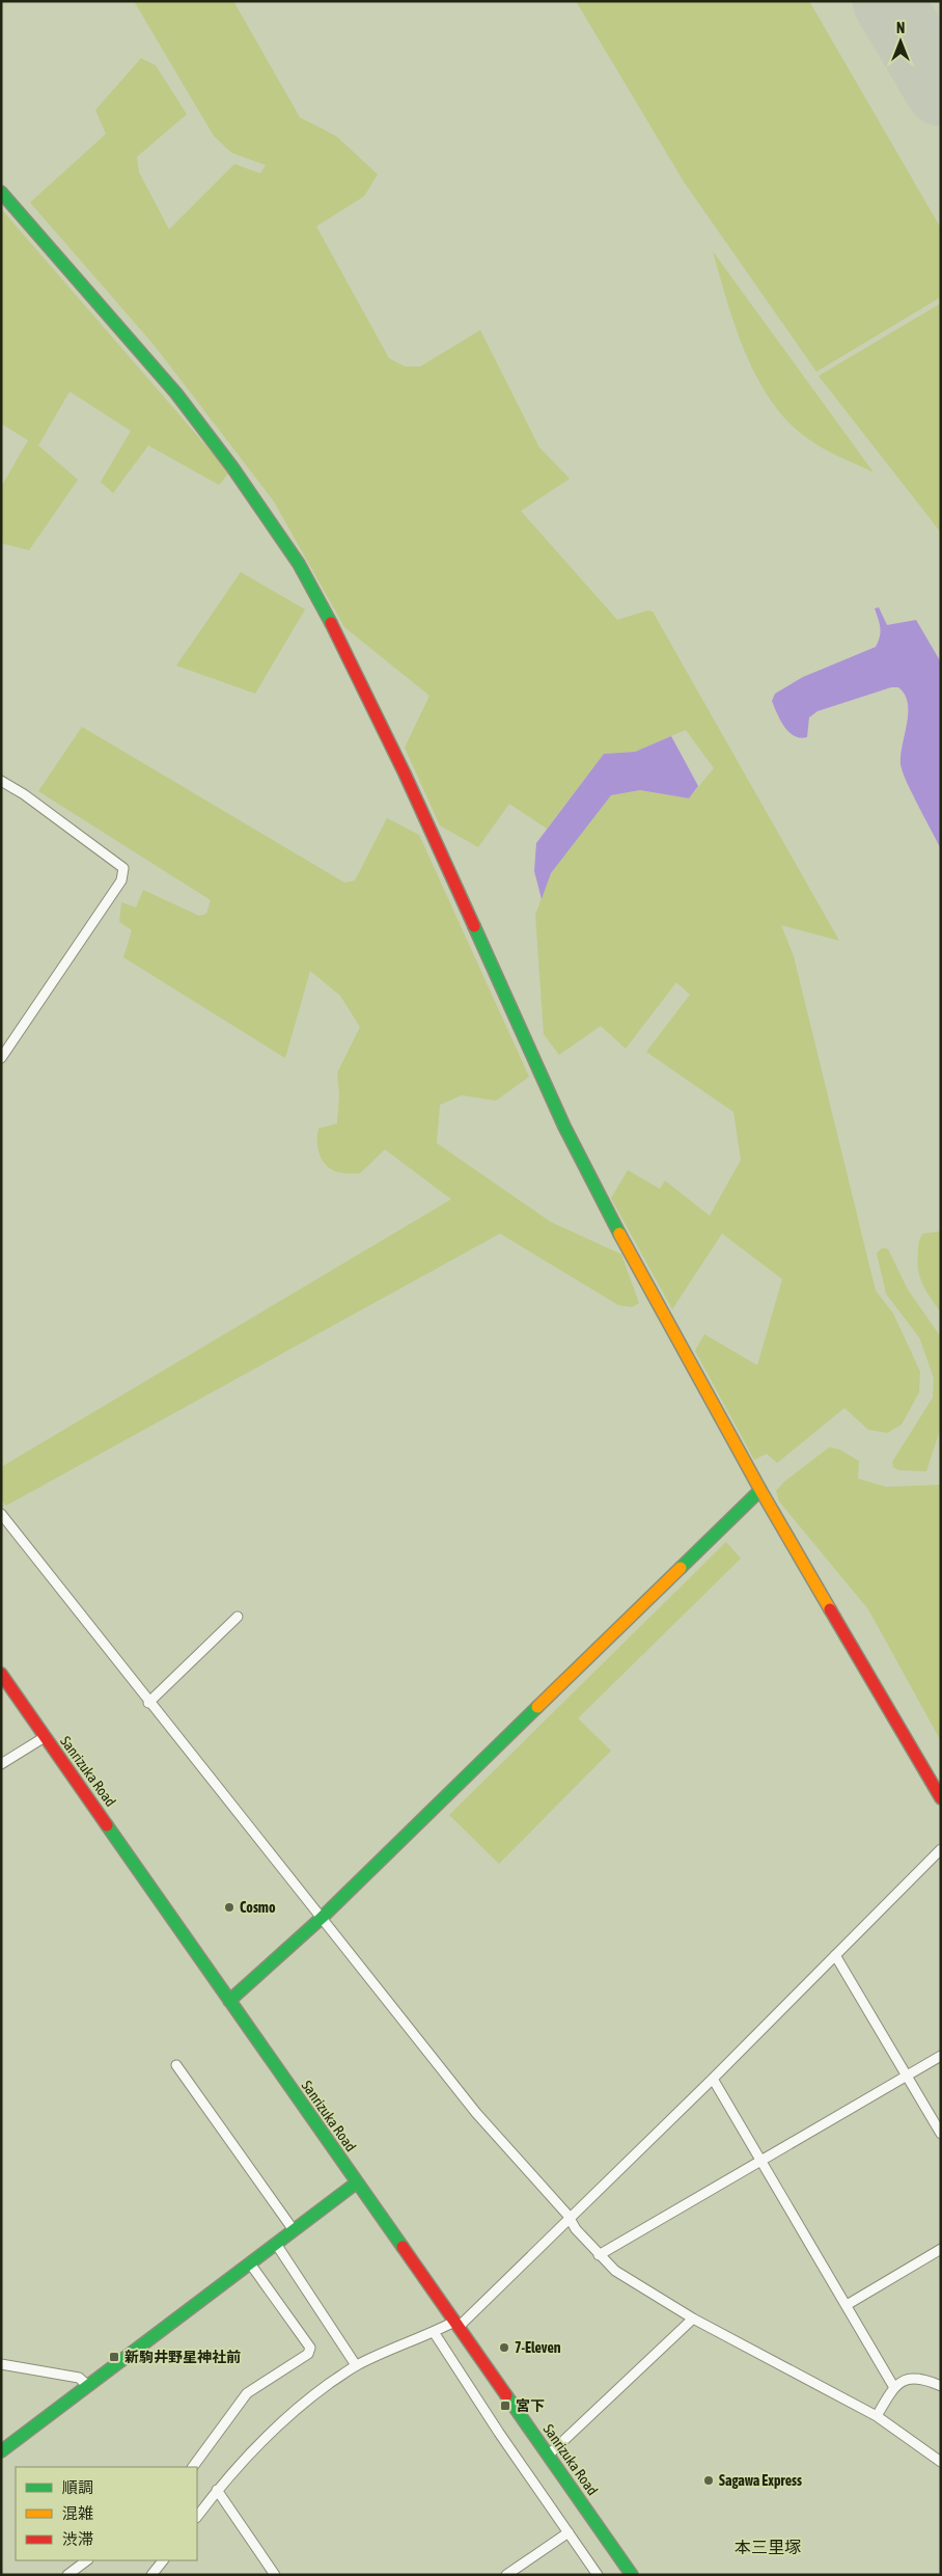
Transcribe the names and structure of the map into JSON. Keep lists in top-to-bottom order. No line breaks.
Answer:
{"streets":{"street":["Sanrizuka Road"]},"districts":["本三里塚"],"places":{"other":["Cosmo","7-Eleven","Sagawa Express"],"transit":["新駒井野星神社前","宮下"]},"legend":["順調","混雑","渋滞"],"north":"top"}
